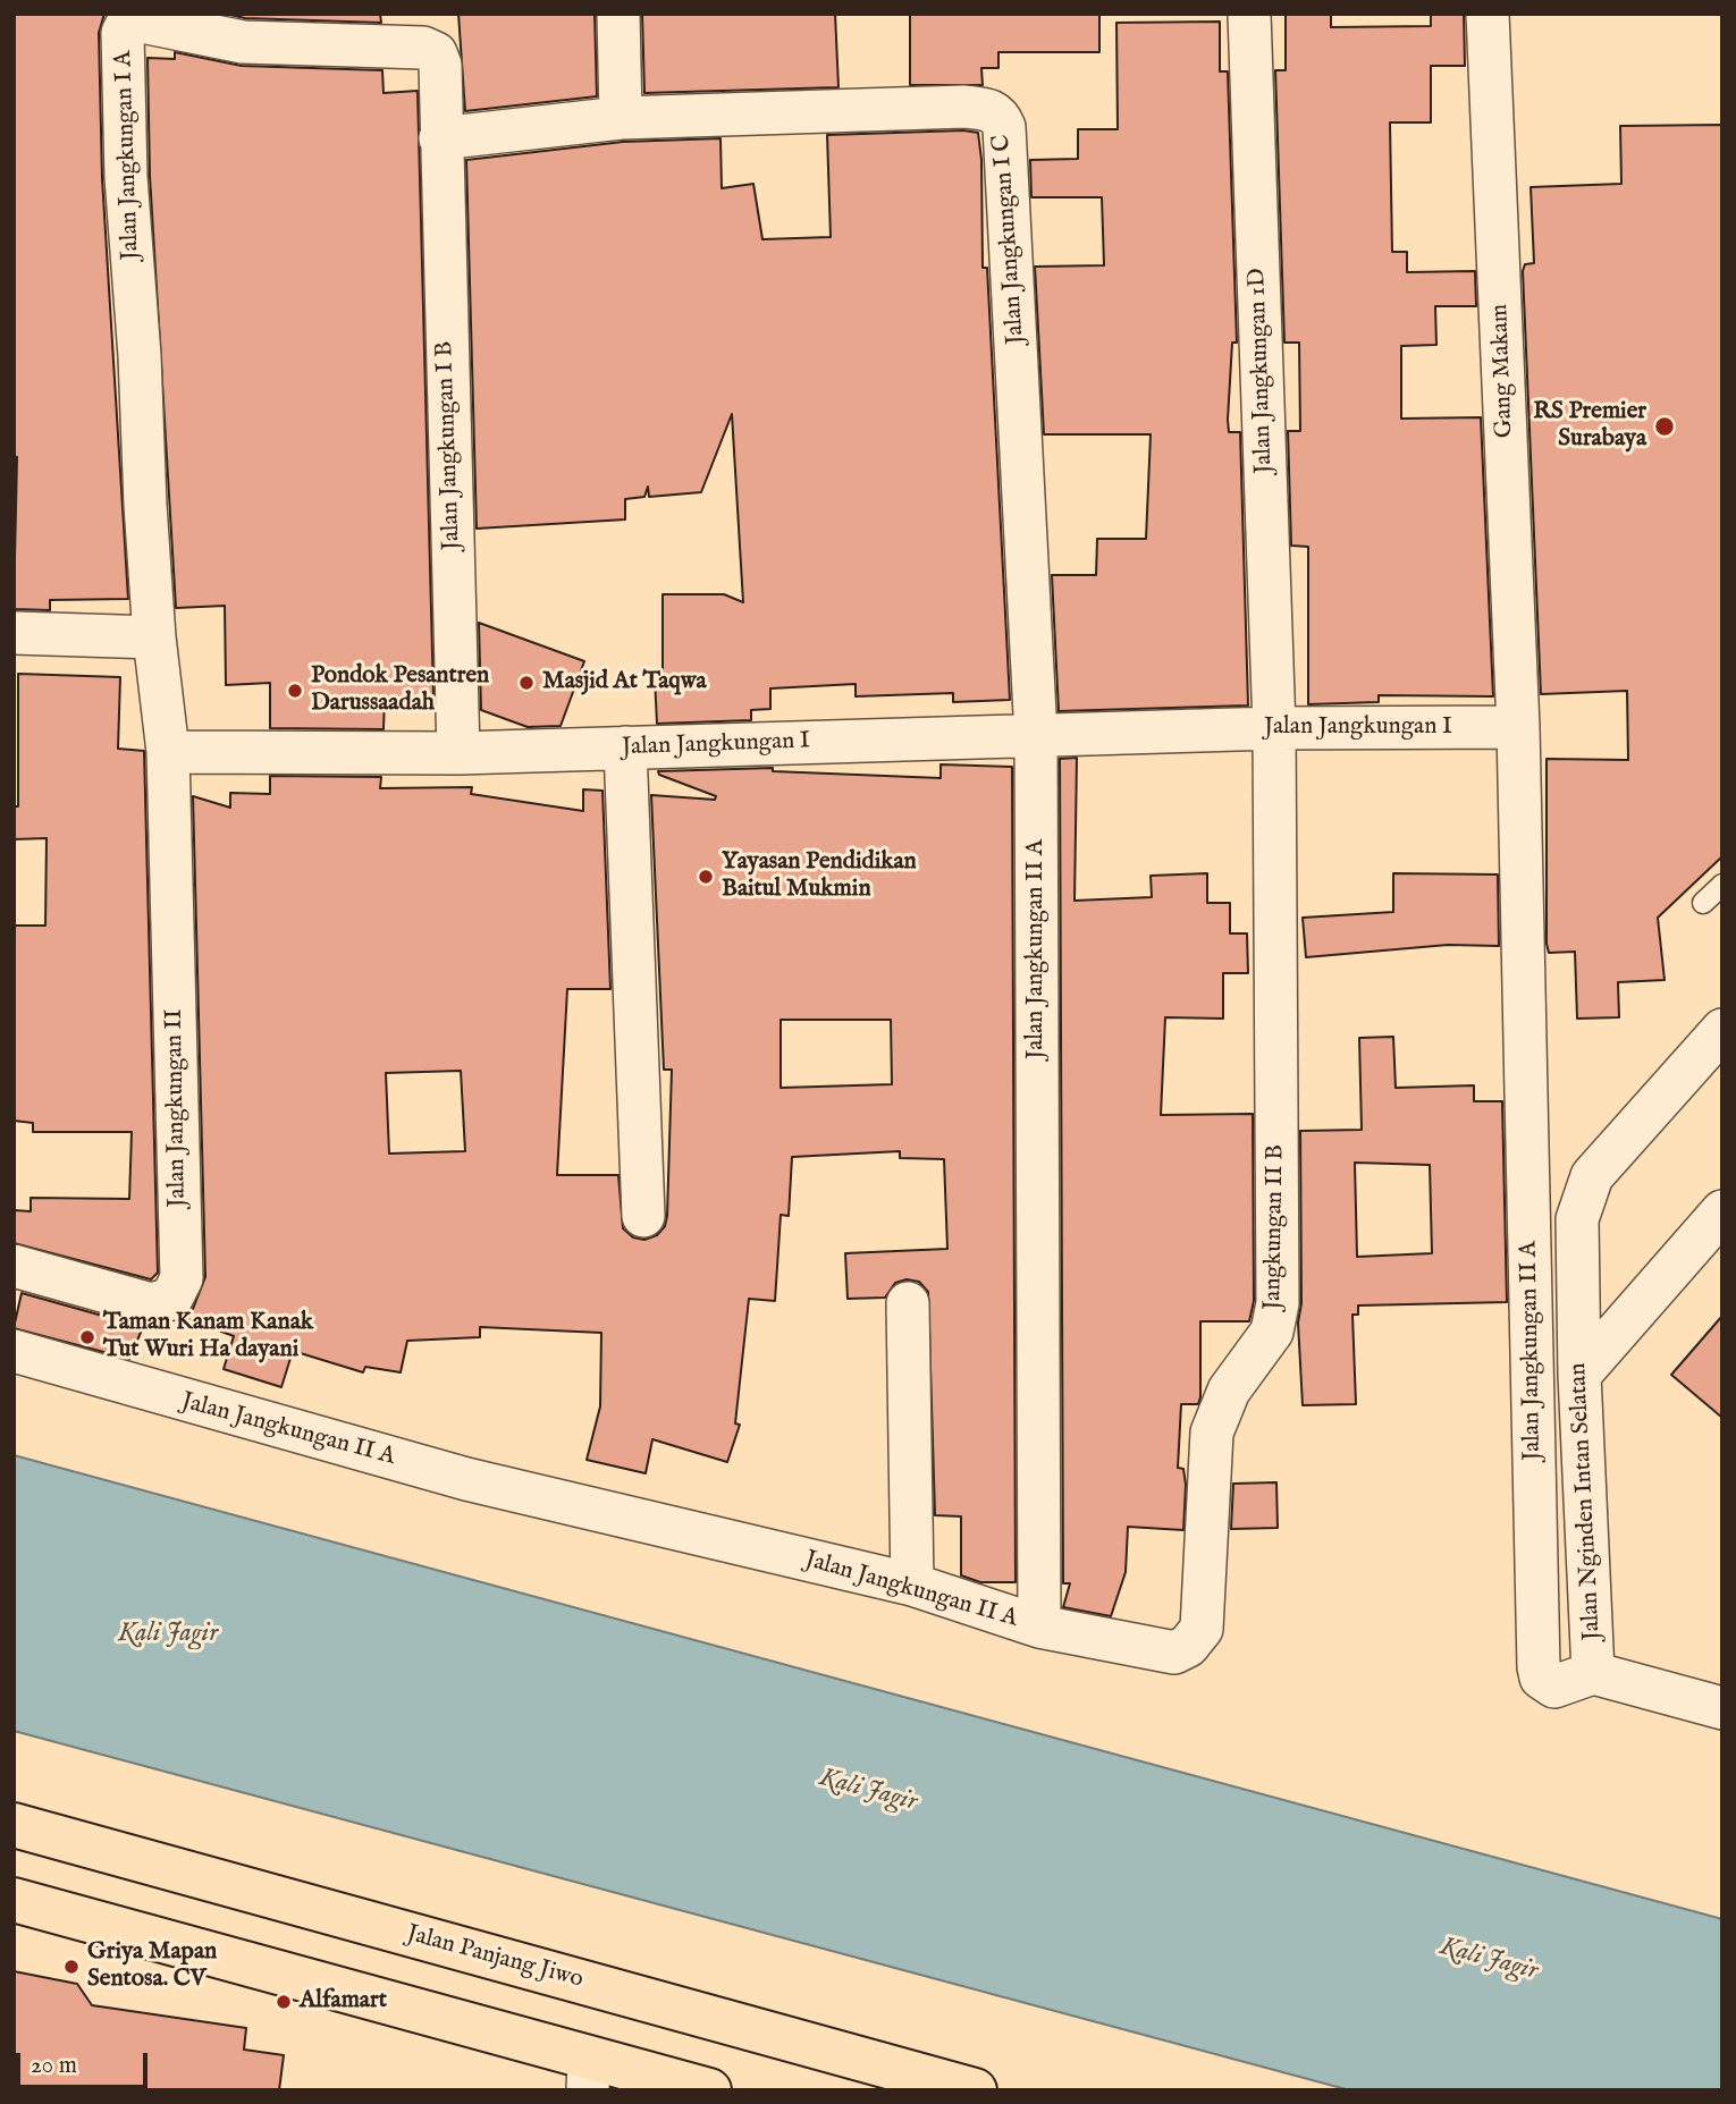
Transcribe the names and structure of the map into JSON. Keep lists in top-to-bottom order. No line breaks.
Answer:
{"streets":{"main road":["Jalan Panjang Jiwo"],"street":["Jalan Jangkungan I A","Jalan Jangkungan I C","Jalan Jangkungan 1D","Gang Makam","Jalan Jangkungan I B","Jalan Jangkungan I","Jalan Jangkungan II A","Jalan Jangkungan II","Jangkungan II B","Jalan Nginden Intan Selatan"]},"crossings":[["Jalan Jangkungan I A","Jalan Jangkungan I C"],["Jalan Jangkungan I A","Jalan Jangkungan I B"],["Jalan Jangkungan I C","Jalan Jangkungan I B"],["Jalan Jangkungan I C","Jalan Jangkungan I"],["Jalan Jangkungan I C","Jalan Jangkungan II A"],["Jalan Jangkungan 1D","Jalan Jangkungan I"],["Jalan Jangkungan 1D","Jangkungan II B"],["Gang Makam","Jalan Jangkungan I"],["Gang Makam","Jalan Jangkungan II A"],["Jalan Jangkungan I B","Jalan Jangkungan I"],["Jalan Jangkungan I","Jalan Jangkungan II A"],["Jalan Jangkungan I","Jalan Jangkungan II"],["Jalan Jangkungan I","Jangkungan II B"],["Jalan Jangkungan II A","Jangkungan II B"],["Jalan Jangkungan II A","Jalan Nginden Intan Selatan"]],"water":["Kali Jagir"],"places":["RS Premier Surabaya","Masjid At Taqwa","Pondok Pesantren Darussaadah","Yayasan Pendidikan Baitul Mukmin","Taman Kanam Kanak Tut Wuri Ha dayani","Griya Mapan Sentosa. CV","Alfamart"],"scale_bar":"20 m"}
